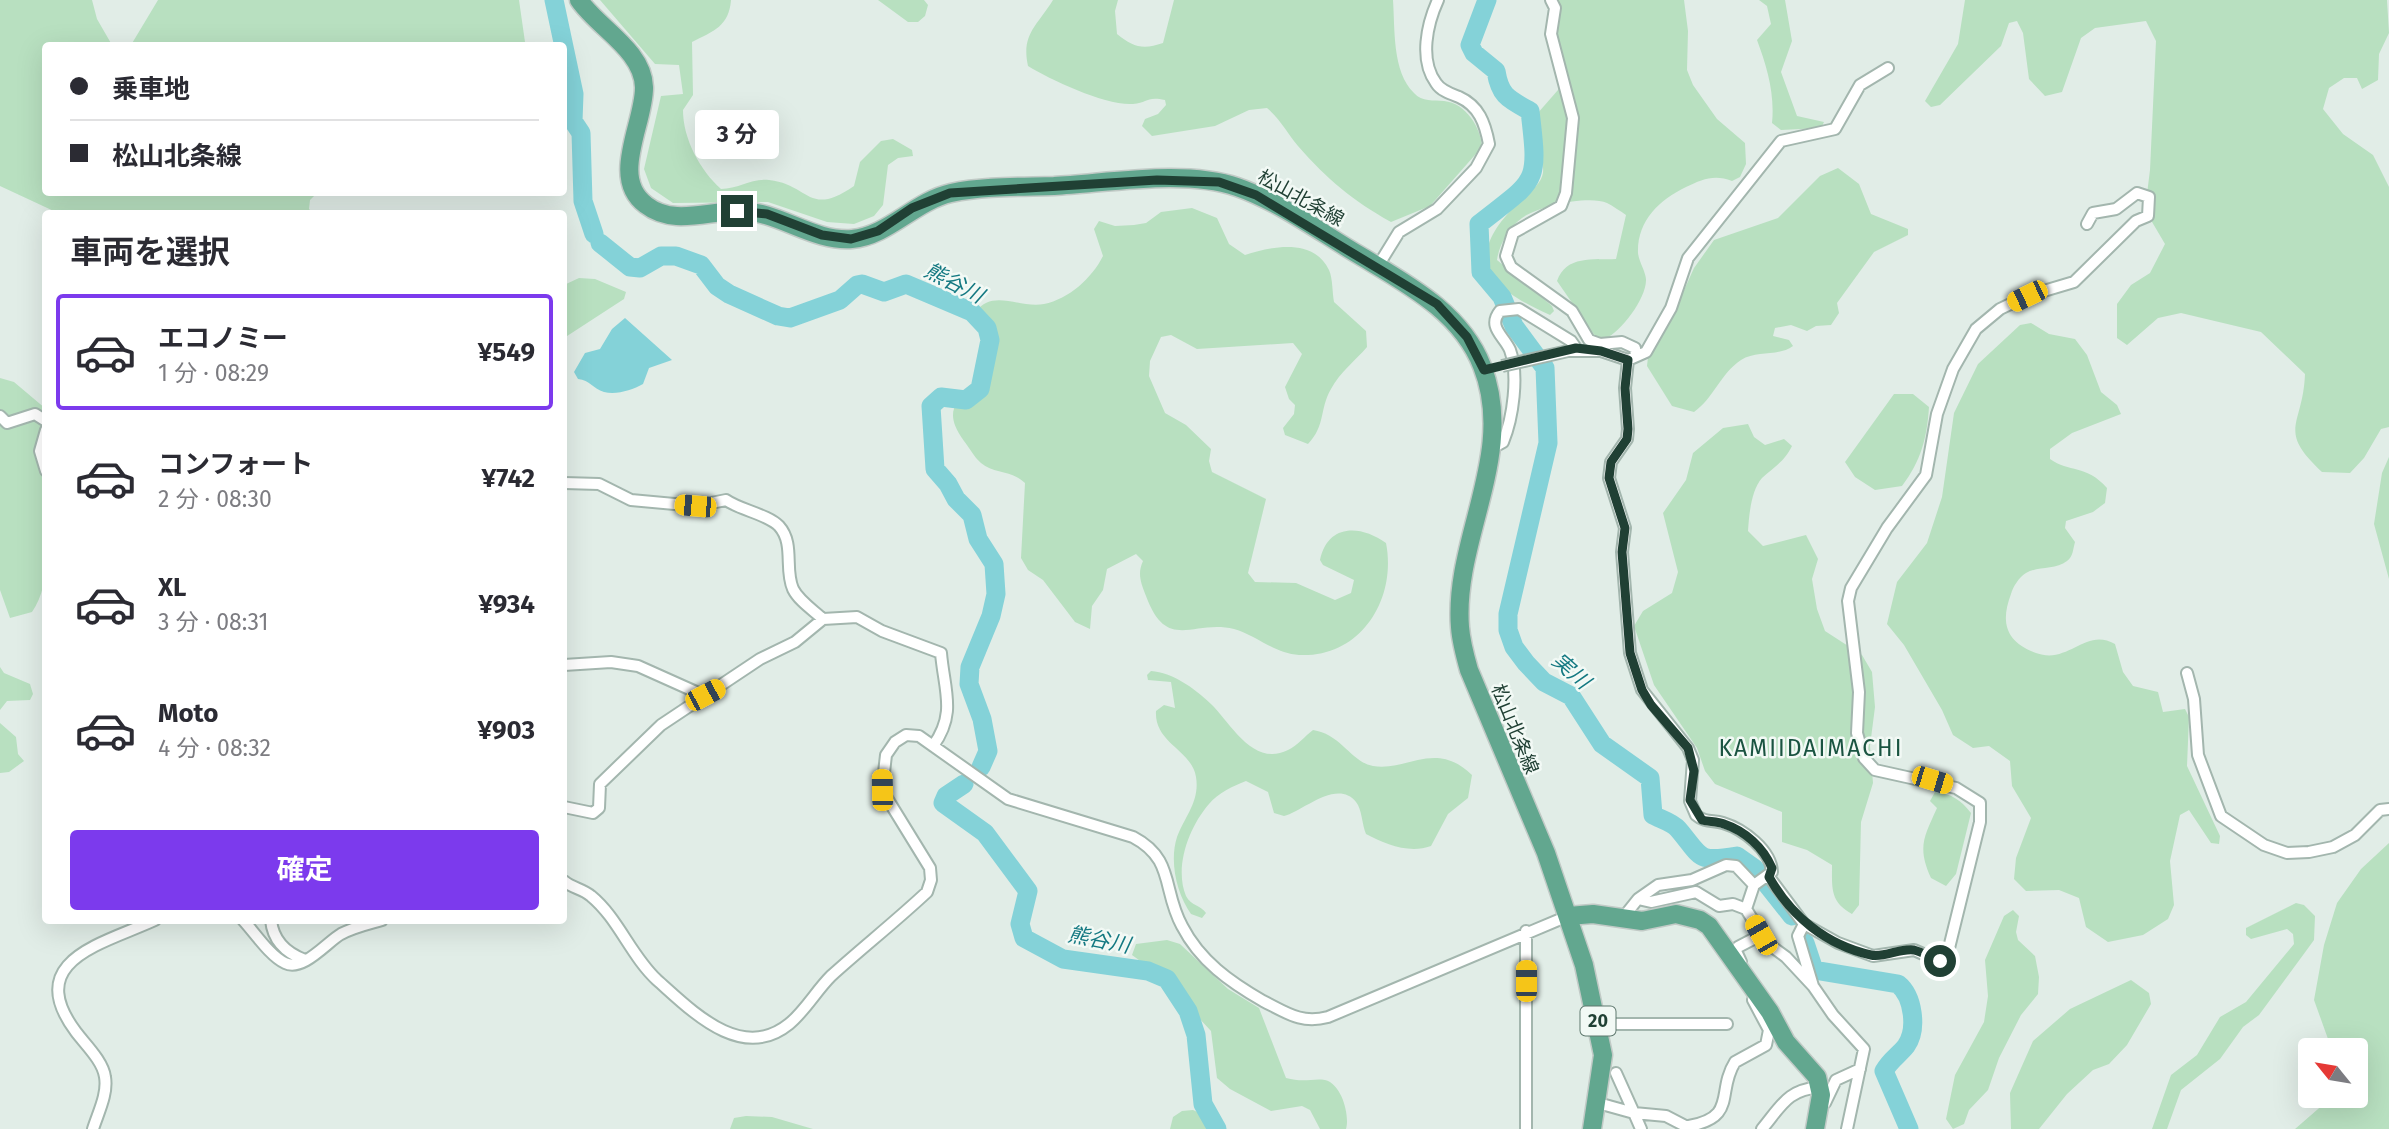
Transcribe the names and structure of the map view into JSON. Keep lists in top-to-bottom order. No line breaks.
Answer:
{"streets":{"main road":["松山北条線","20"]},"districts":["KAMIIDAIMACHI"],"water":["熊谷川","実川"],"north":"top left","page":{"banner":["乗車地","松山北条線"],"bubble":"3 分","heading":"車両を選択","list":[{"name":"エコノミー","note":"1 分 · 08:29","value":"¥549"},{"name":"コンフォート","note":"2 分 · 08:30","value":"¥742"},{"name":"XL","note":"3 分 · 08:31","value":"¥934"},{"name":"Moto","note":"4 分 · 08:32","value":"¥903"}],"buttons":"確定"}}
